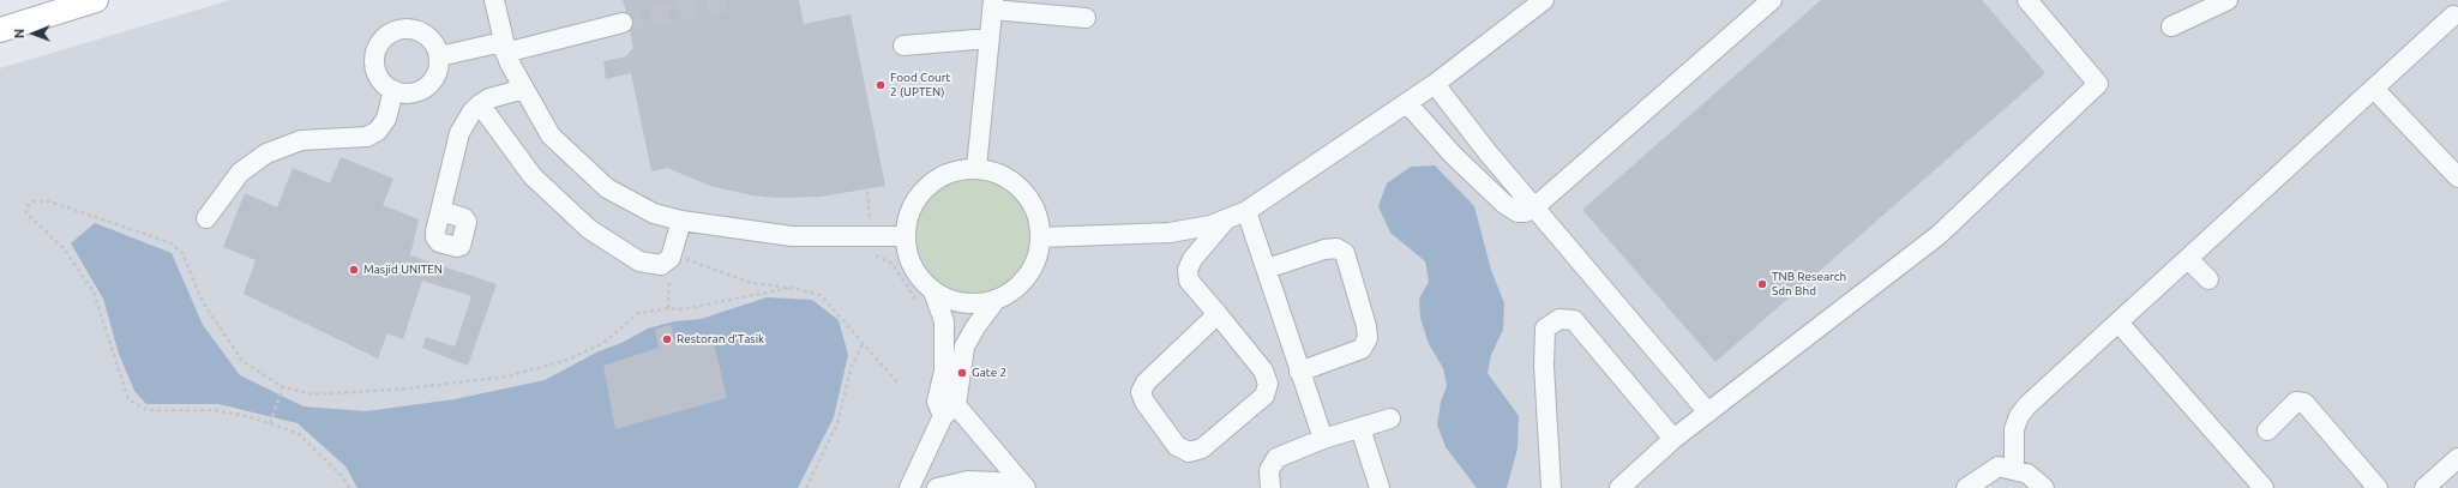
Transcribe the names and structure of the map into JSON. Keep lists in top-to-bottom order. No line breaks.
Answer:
{"places":["Food Court 2 (UPTEN)","Masjid UNITEN","TNB Research Sdn Bhd","Restoran d'Tasik","Gate 2"],"north":"left"}
